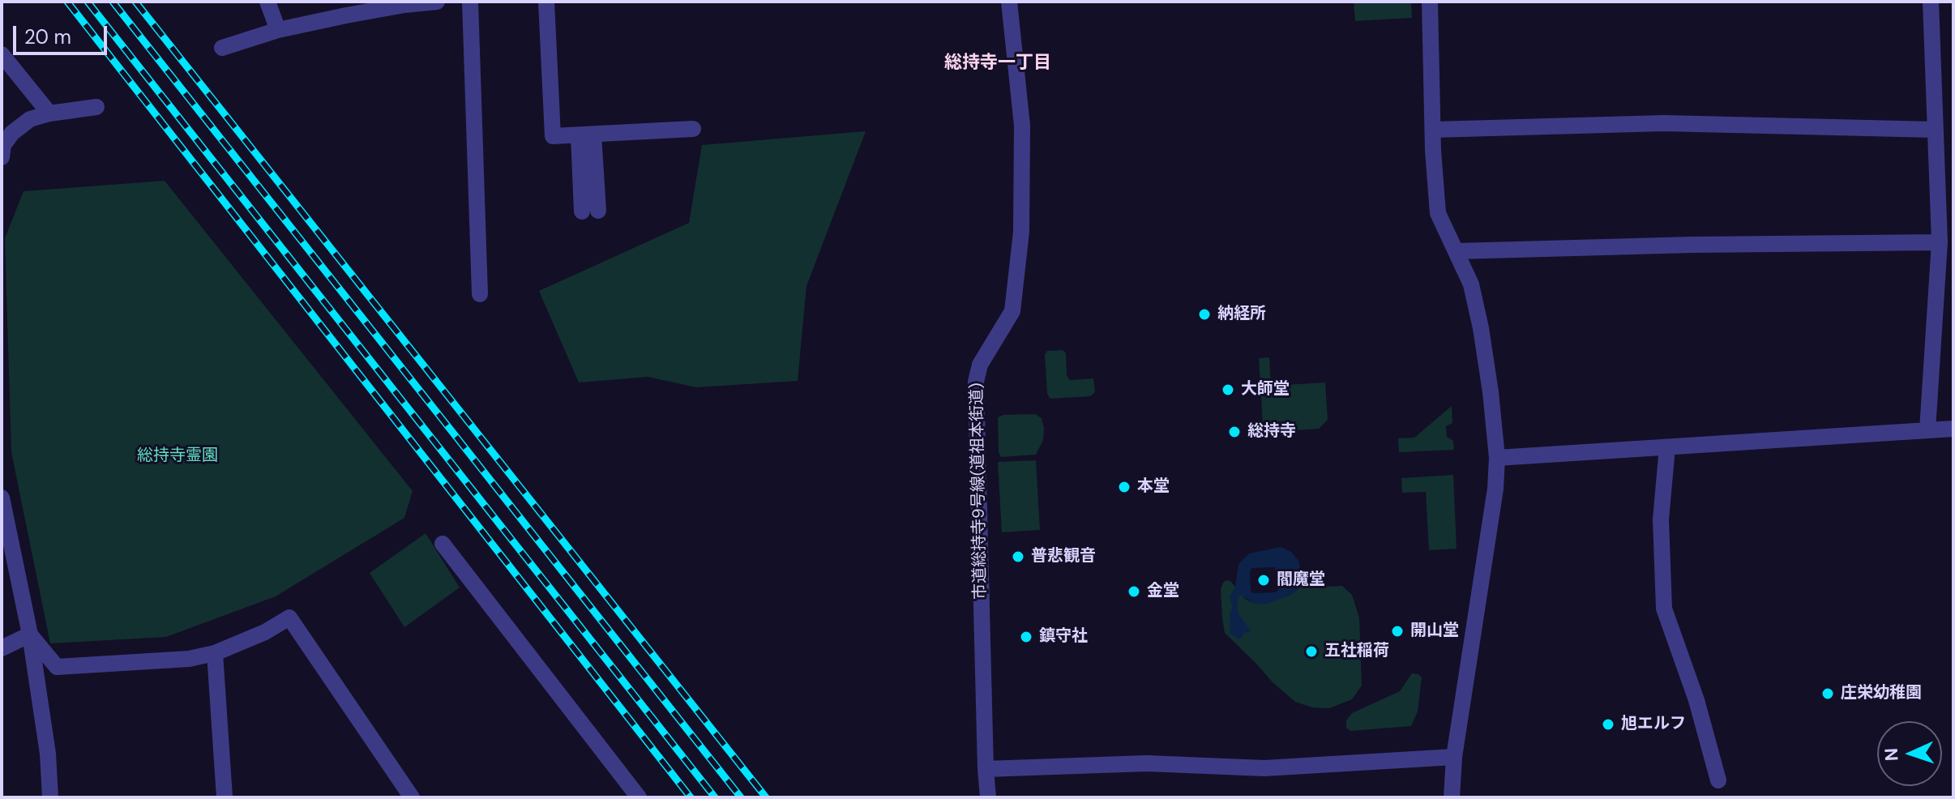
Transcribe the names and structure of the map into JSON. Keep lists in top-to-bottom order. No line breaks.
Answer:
{"streets":{"street":["市道総持寺9号線(道祖本街道)"]},"districts":["総持寺一丁目"],"parks":["総持寺霊園"],"places":["納経所","大師堂","総持寺","本堂","普悲観音","閻魔堂","金堂","開山堂","鎮守社","五社稲荷","庄栄幼稚園","旭エルフ"],"scale_bar":"20 m","north":"left"}
